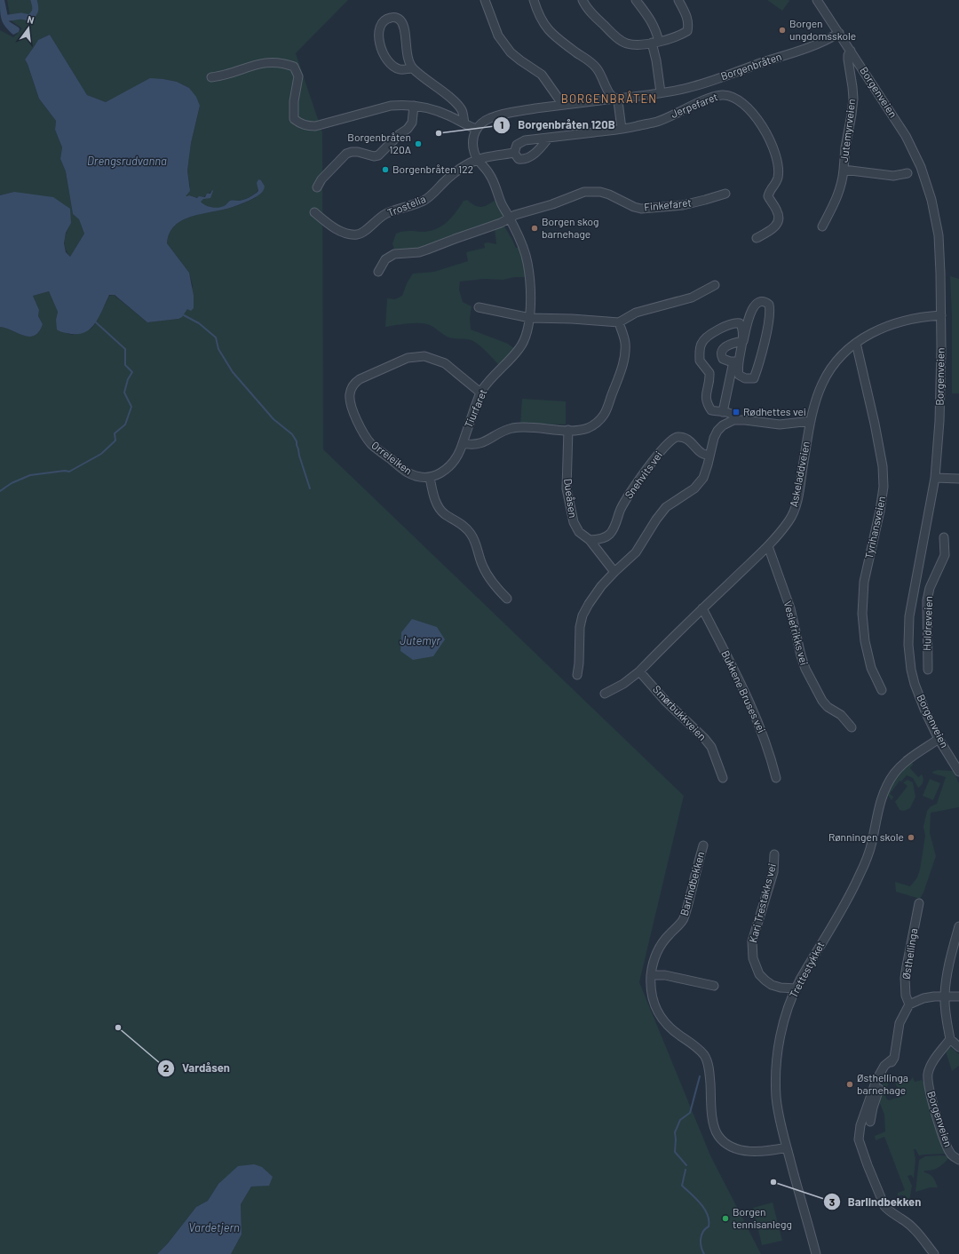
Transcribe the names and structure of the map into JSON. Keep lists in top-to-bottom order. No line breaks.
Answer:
{"streets":{"street":["Borgenbråten","Borgenveien","Jerpefaret","Jutemyrveien","Finkefaret","Trostelia","Tiurfaret","Orreleiken","Askeladdveien","Snehvits vei","Dueåsen","Tyrihansveien","Huldreveien","Veslefrikks vei","Bukkene Bruses vei","Smørbukkveien","Barlindbekken","Kari Trestakks vei","Østhellinga","Trettestykket"]},"crossings":[["Borgenbråten","Borgenveien"],["Borgenveien","Jutemyrveien"],["Borgenveien","Askeladdveien"],["Borgenveien","Trettestykket"],["Finkefaret","Tiurfaret"],["Trostelia","Tiurfaret"],["Tiurfaret","Orreleiken"],["Askeladdveien","Tyrihansveien"],["Askeladdveien","Veslefrikks vei"],["Askeladdveien","Bukkene Bruses vei"],["Askeladdveien","Smørbukkveien"],["Snehvits vei","Dueåsen"],["Barlindbekken","Trettestykket"],["Kari Trestakks vei","Trettestykket"]],"districts":["BORGENBRÅTEN"],"water":["Drengsrudvanna","Jutemyr","Vardetjern"],"places":{"other":["Borgen ungdomsskole","Borgenbråten 120B","Borgenbråten 120A","Borgenbråten 122","Borgen skog barnehage","Rønningen skole","Vardåsen","Østhellinga barnehage","Barlindbekken","Borgen tennisanlegg"],"transit":["Rødhettes vei"]},"north":"top"}
